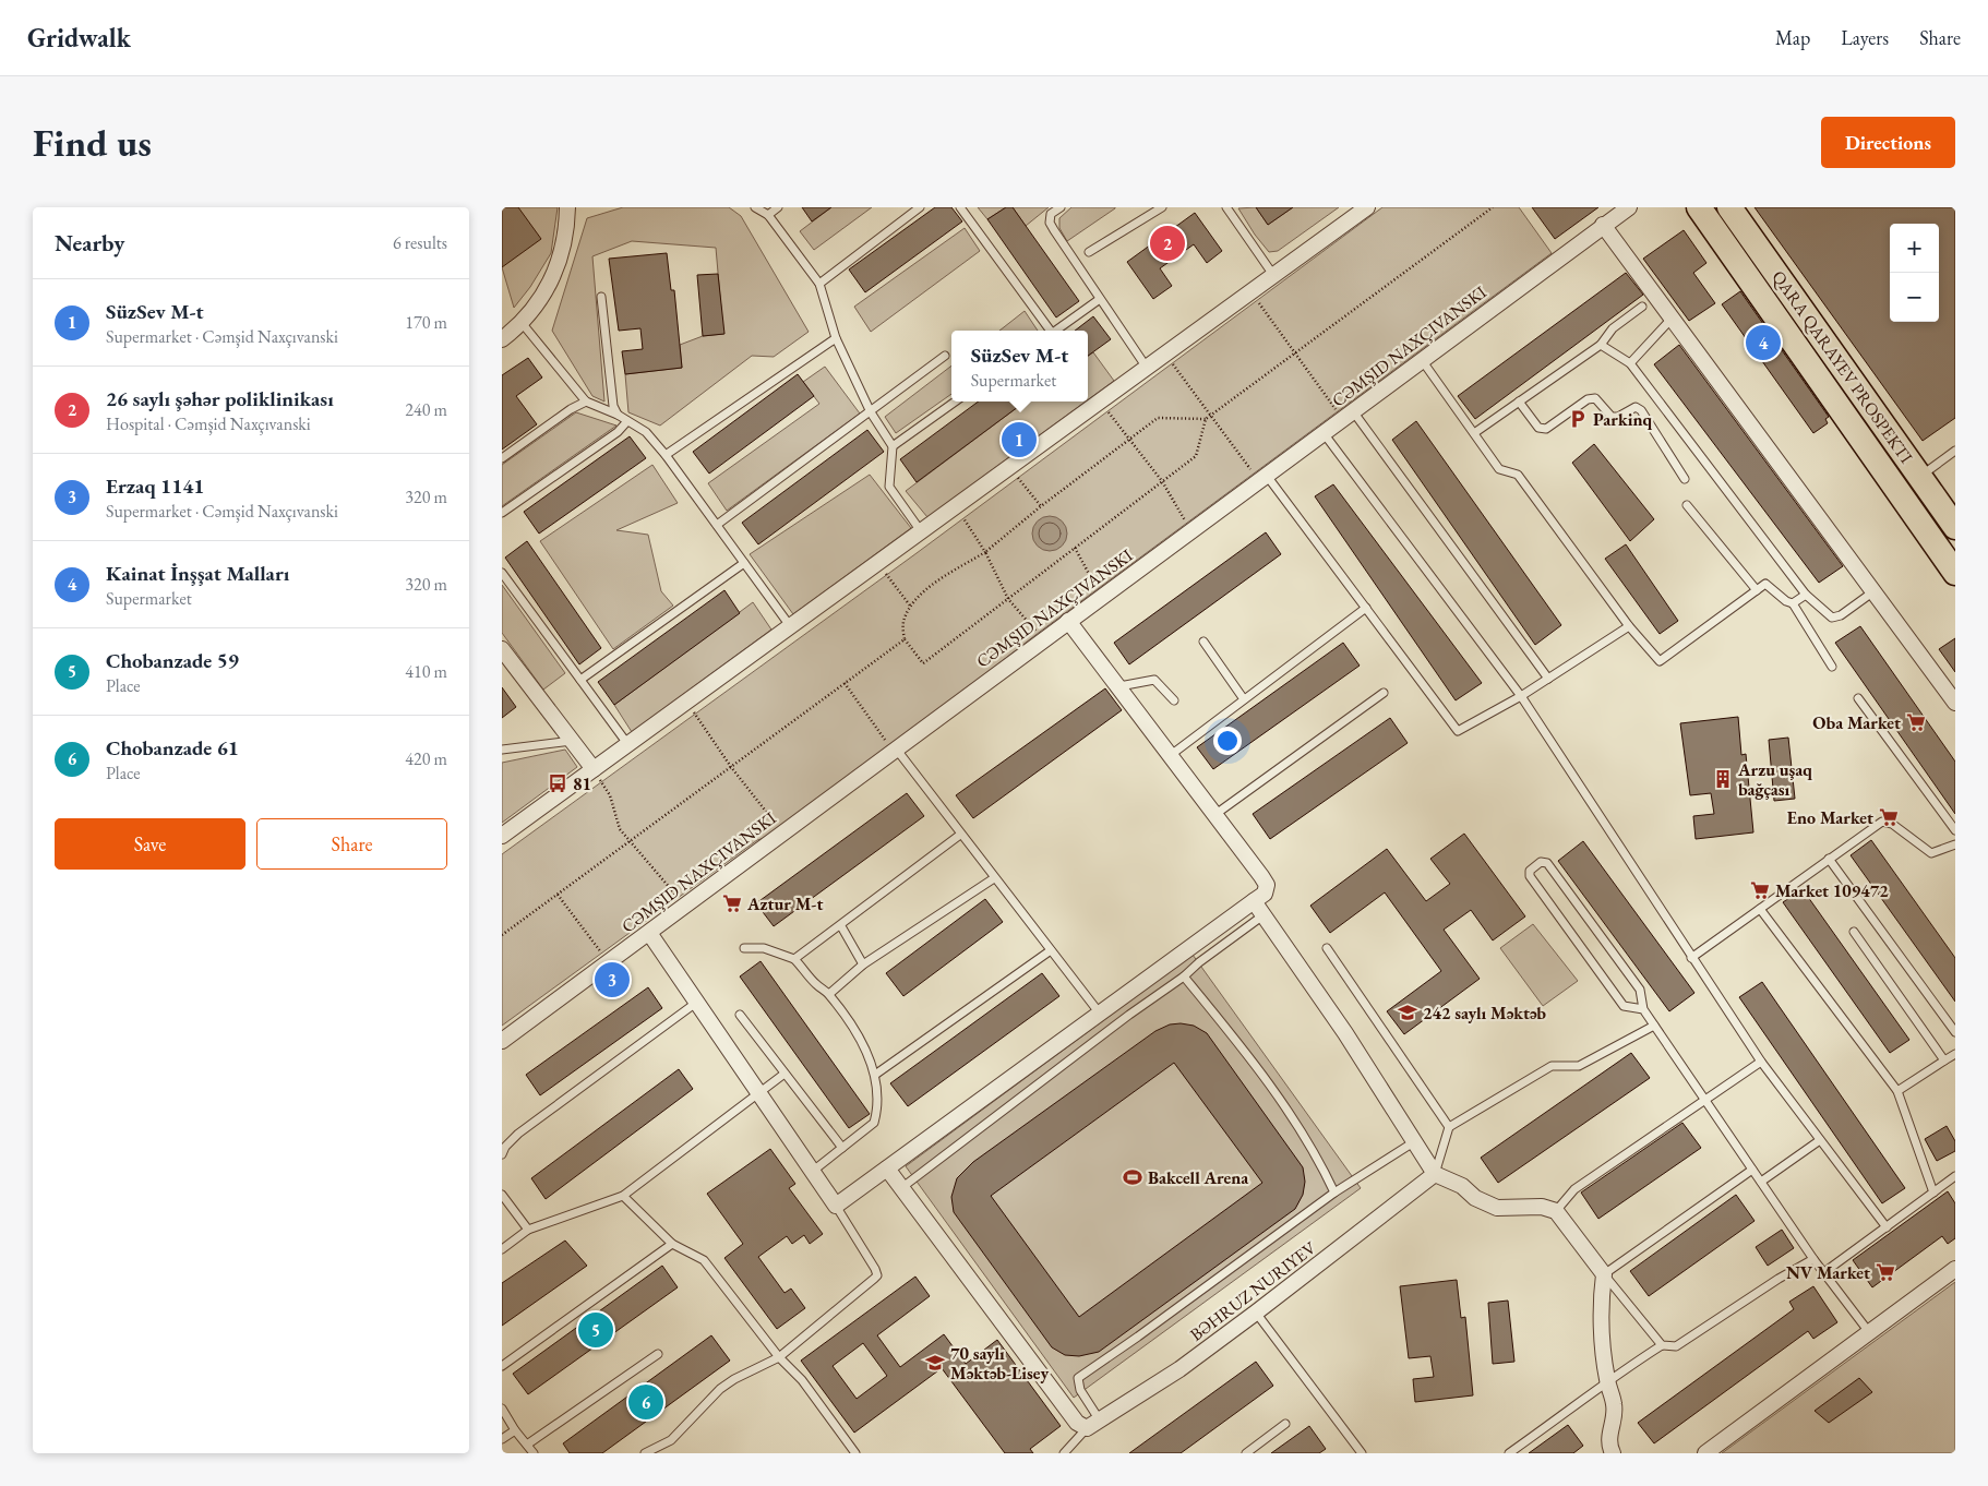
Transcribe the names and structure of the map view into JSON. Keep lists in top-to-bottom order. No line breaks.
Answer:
{"streets":{"main road":["QARA QARAYEV PROSPEKTI"],"street":["BƏHRUZ NURIYEV"]},"places":{"parking":["Parkinq"],"supermarket":["Oba Market","Eno Market","Market 109472","Aztur M-t","NV Market"],"building":["Arzu uşaq bağçası"],"bus stop":["81"],"school or university":["242 saylı Məktəb","70 saylı Məktəb-Lisey"],"sports":["Bakcell Arena"]},"page":{"header":"Gridwalk","nav":["Map","Layers","Share"],"buttons":["Directions",["Save","Share"]],"title":"Find us","heading":["Nearby","6 results"],"map_buttons":["+","−"],"pins":["2","4","1","3","5","6"],"list":[{"mark":"1","name":"SüzSev M-t","note":"Supermarket · Cəmşid Naxçıvanski","value":"170 m"},{"mark":"2","name":"26 saylı şəhər poliklinikası","note":"Hospital · Cəmşid Naxçıvanski","value":"240 m"},{"mark":"3","name":"Erzaq 1141","note":"Supermarket · Cəmşid Naxçıvanski","value":"320 m"},{"mark":"4","name":"Kainat İnşşat Malları","note":"Supermarket","value":"320 m"},{"mark":"5","name":"Chobanzade 59","note":"Place","value":"410 m"},{"mark":"6","name":"Chobanzade 61","note":"Place","value":"420 m"}],"popup":["SüzSev M-t","Supermarket"]}}
